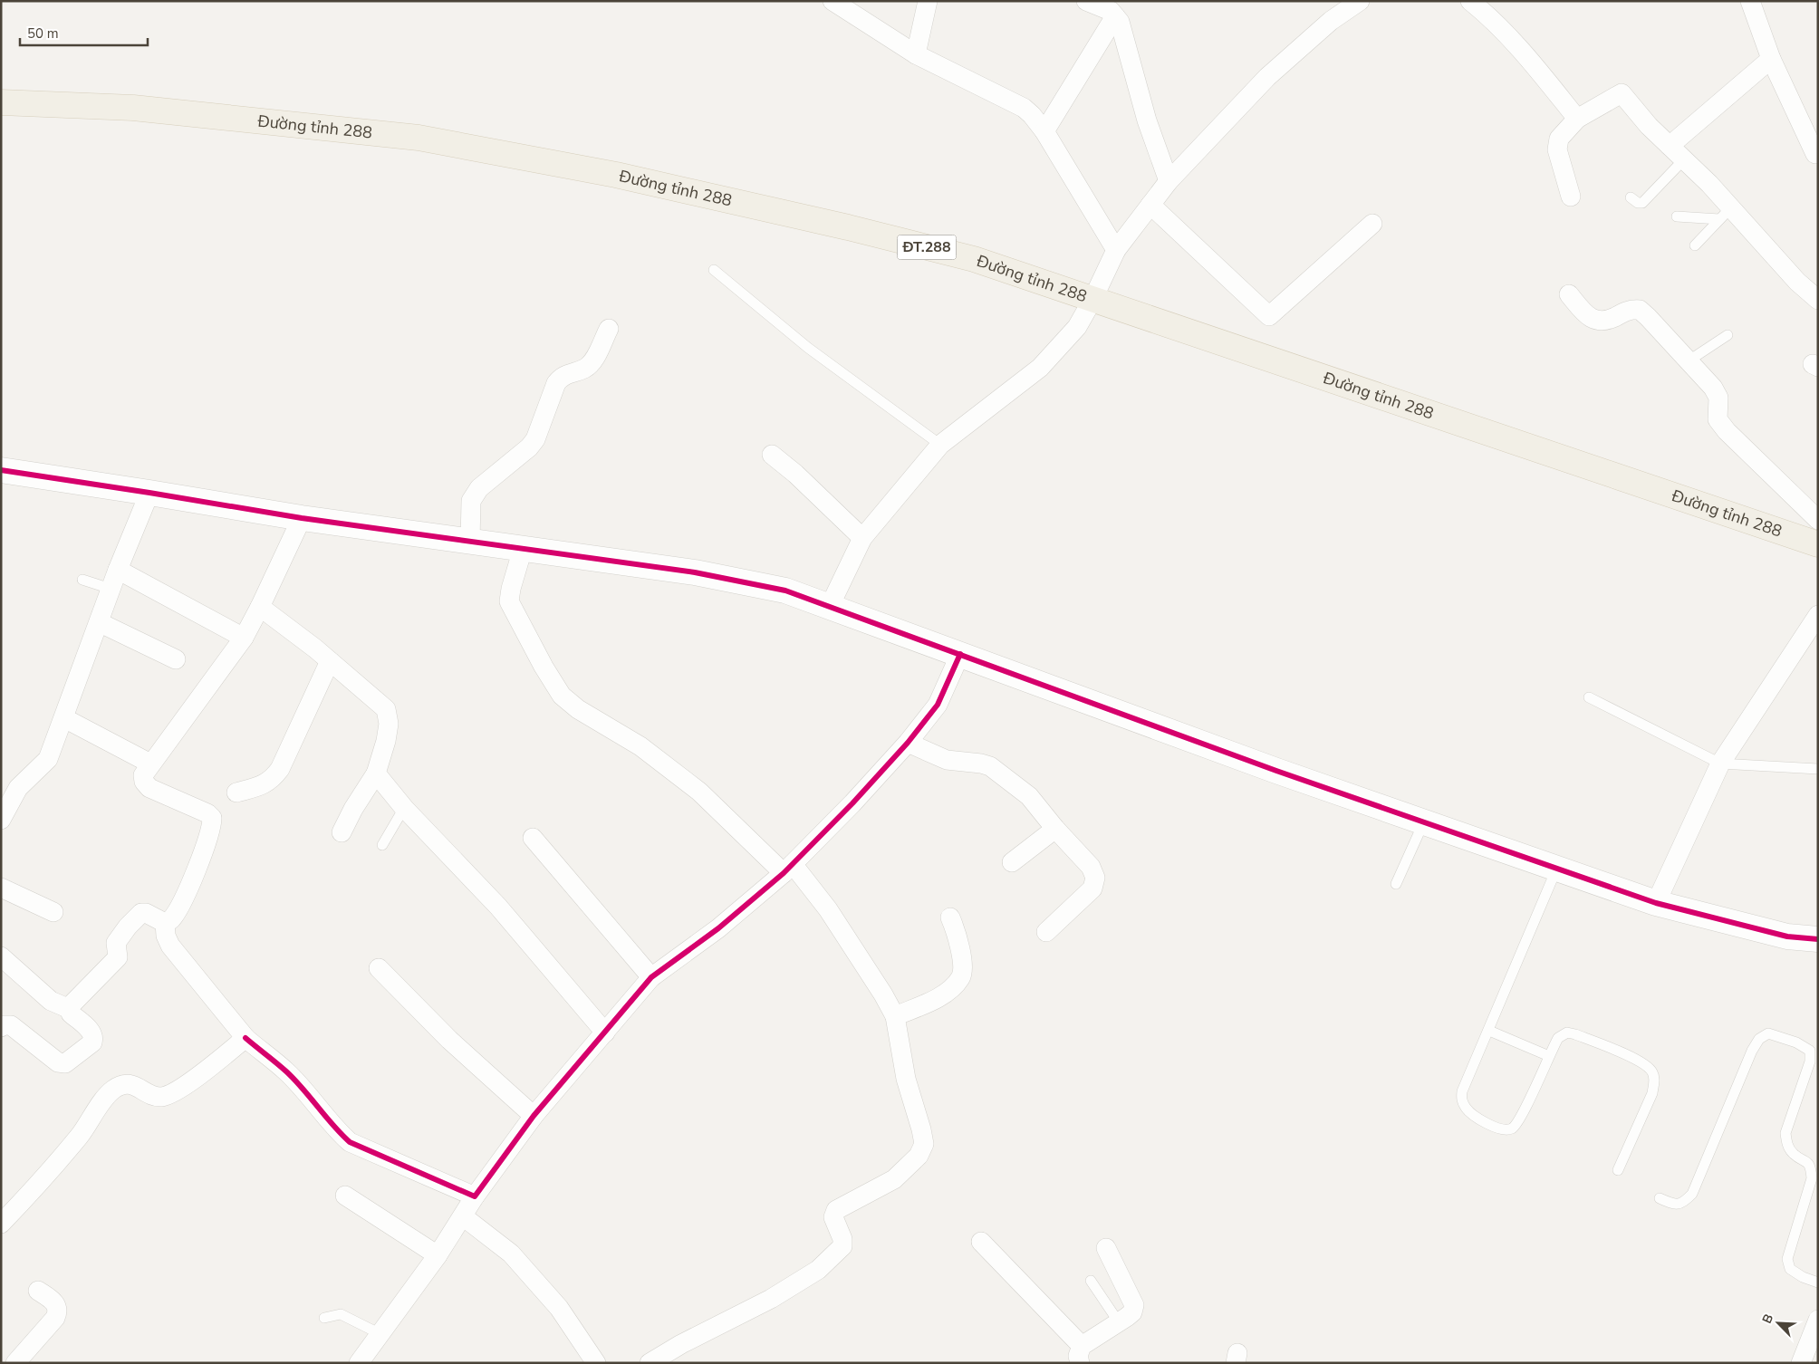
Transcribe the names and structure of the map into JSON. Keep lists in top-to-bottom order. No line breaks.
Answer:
{"streets":{"main road":["Đường tỉnh 288","ĐT.288"]},"scale_bar":"50 m","north":"top left"}
